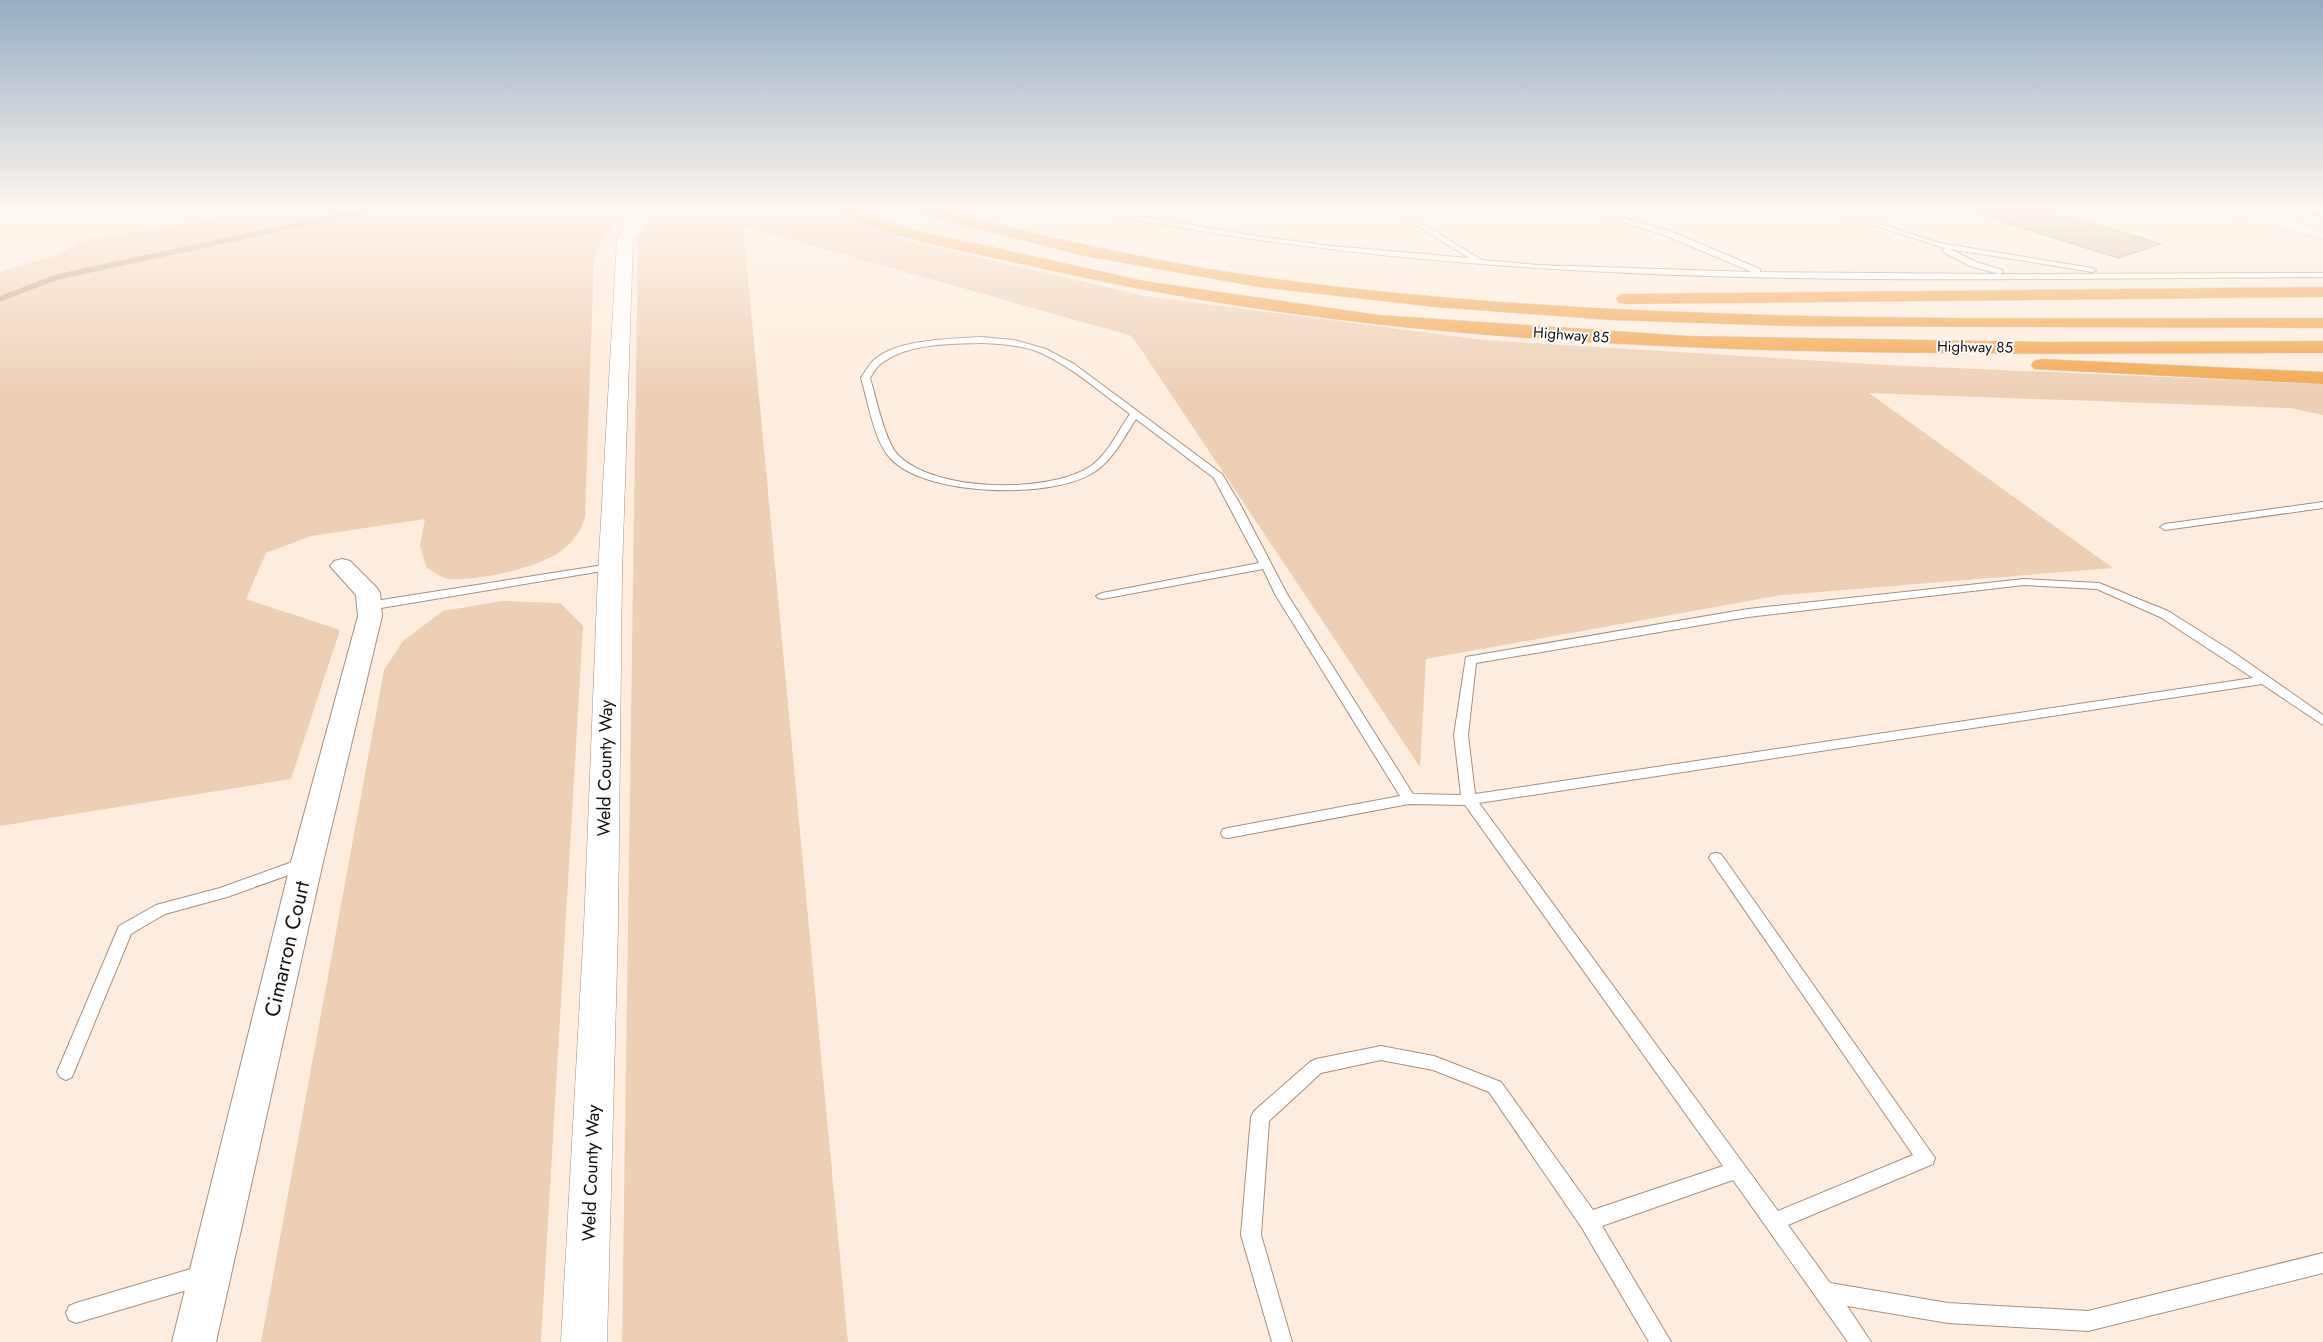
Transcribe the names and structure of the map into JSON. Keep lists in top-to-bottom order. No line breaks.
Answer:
{"streets":{"highway":["Highway 85"],"street":["Weld County Way","Cimarron Court"]}}
